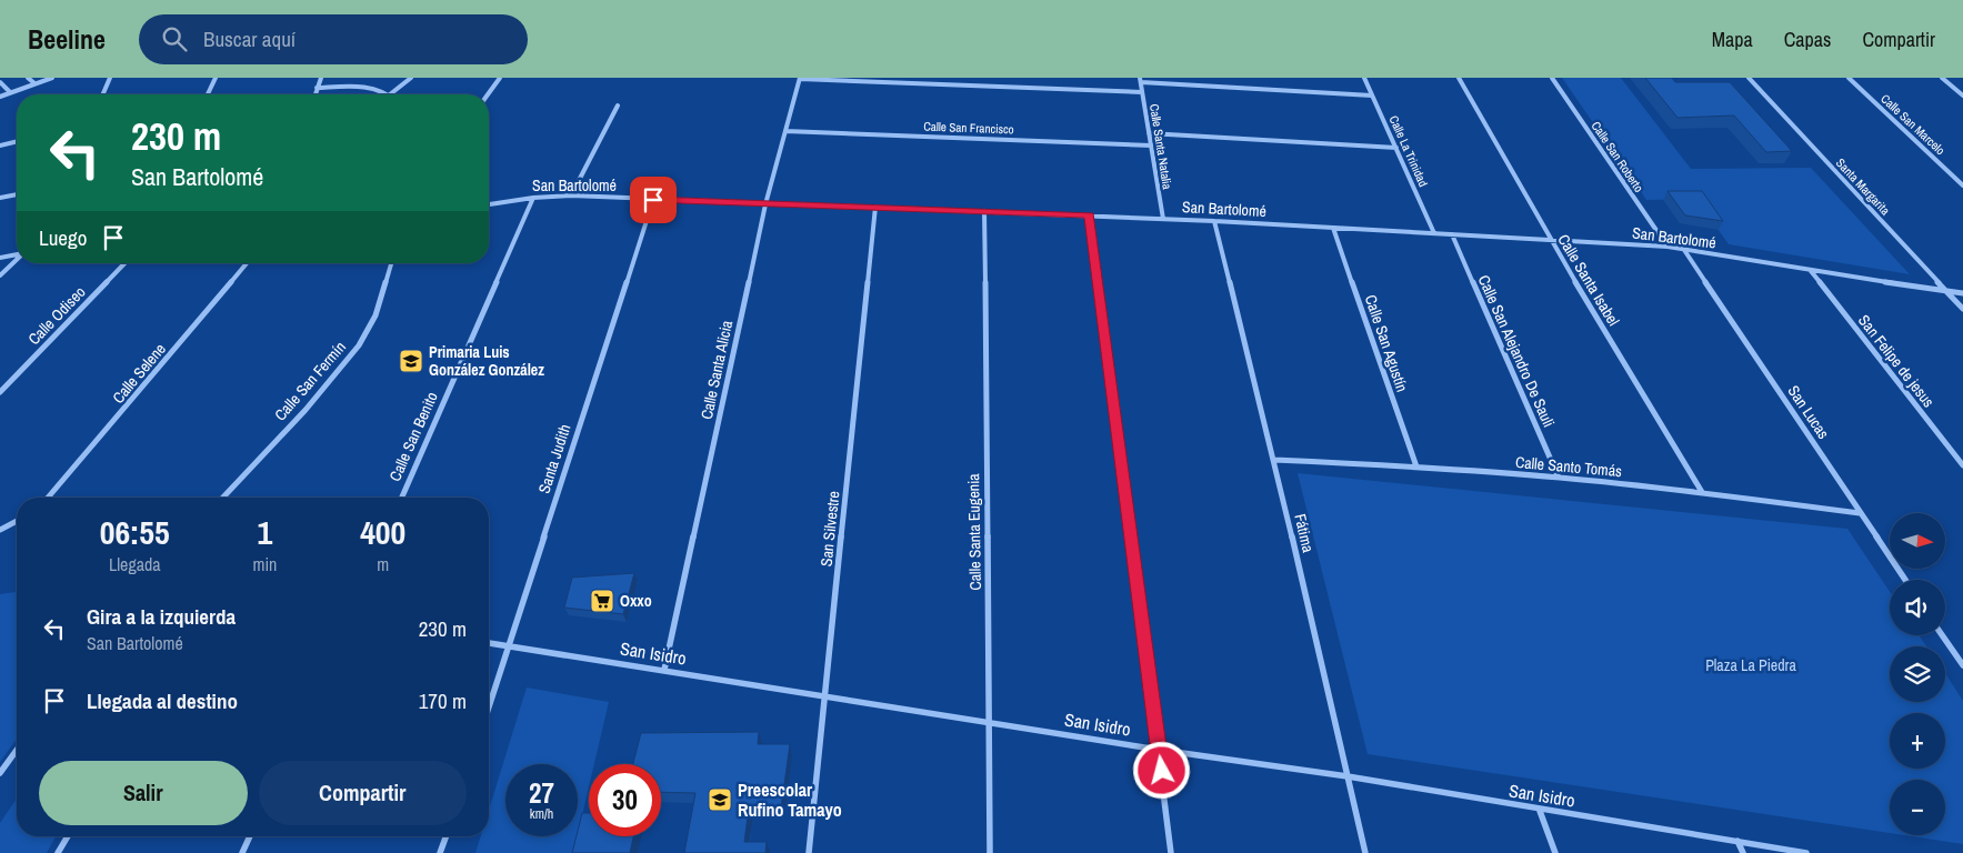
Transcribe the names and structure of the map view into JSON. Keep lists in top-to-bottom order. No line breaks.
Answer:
{"streets":{"street":["Calle San Marcelo","Calle San Francisco","Calle Santa Natalia","Calle La Trinidad","Calle San Roberto","San Bartolomé","Santa Margarita","Calle Santa Isabel","Calle Odiseo","Calle San Agustín","Calle San Alejandro De Sauli","San Felipe de jesus","Calle Santa Alicia","Calle Selene","Calle San Fermín","San Lucas","Calle San Benito","Santa Judith","Calle Santo Tomás","San Silvestre","Calle Santa Eugenia","Fátima","San Isidro"]},"crossings":[["Calle San Francisco","Calle Santa Natalia"],["Calle San Francisco","Calle Santa Alicia"],["Calle Santa Natalia","San Bartolomé"],["Calle La Trinidad","San Bartolomé"],["Calle San Roberto","San Bartolomé"],["San Bartolomé","Santa Margarita"],["San Bartolomé","Calle Santa Isabel"],["San Bartolomé","Calle San Agustín"],["San Bartolomé","Calle San Alejandro De Sauli"],["San Bartolomé","San Felipe de jesus"],["San Bartolomé","Calle Santa Alicia"],["San Bartolomé","San Lucas"],["San Bartolomé","Calle San Benito"],["San Bartolomé","Santa Judith"],["San Bartolomé","San Silvestre"],["San Bartolomé","Calle Santa Eugenia"],["San Bartolomé","Fátima"],["Calle Santa Isabel","Calle Santo Tomás"],["Calle San Agustín","Calle Santo Tomás"],["Calle San Alejandro De Sauli","Calle Santo Tomás"],["Calle Santa Alicia","San Isidro"],["San Lucas","Calle Santo Tomás"],["Santa Judith","San Isidro"],["Calle Santo Tomás","Fátima"],["San Silvestre","San Isidro"],["Calle Santa Eugenia","San Isidro"],["Fátima","San Isidro"]],"parks":["Plaza La Piedra"],"places":{"school or university":["Primaria Luis González González","Preescolar Rufino Tamayo"],"supermarket":["Oxxo"]},"north":"right","page":{"header":"Beeline","search":"Buscar aquí","nav":["Mapa","Capas","Compartir"],"turn":["230 m","San Bartolomé"],"then":"Luego","eta":["06:55","Llegada","1","min","400","m"],"map_buttons":["+","−"],"list":[{"name":"Gira a la izquierda","note":"San Bartolomé","value":"230 m"},{"name":"Llegada al destino","value":"170 m"}],"buttons":["Salir","Compartir"],"speed":"27 km/h","limit":"30"}}
